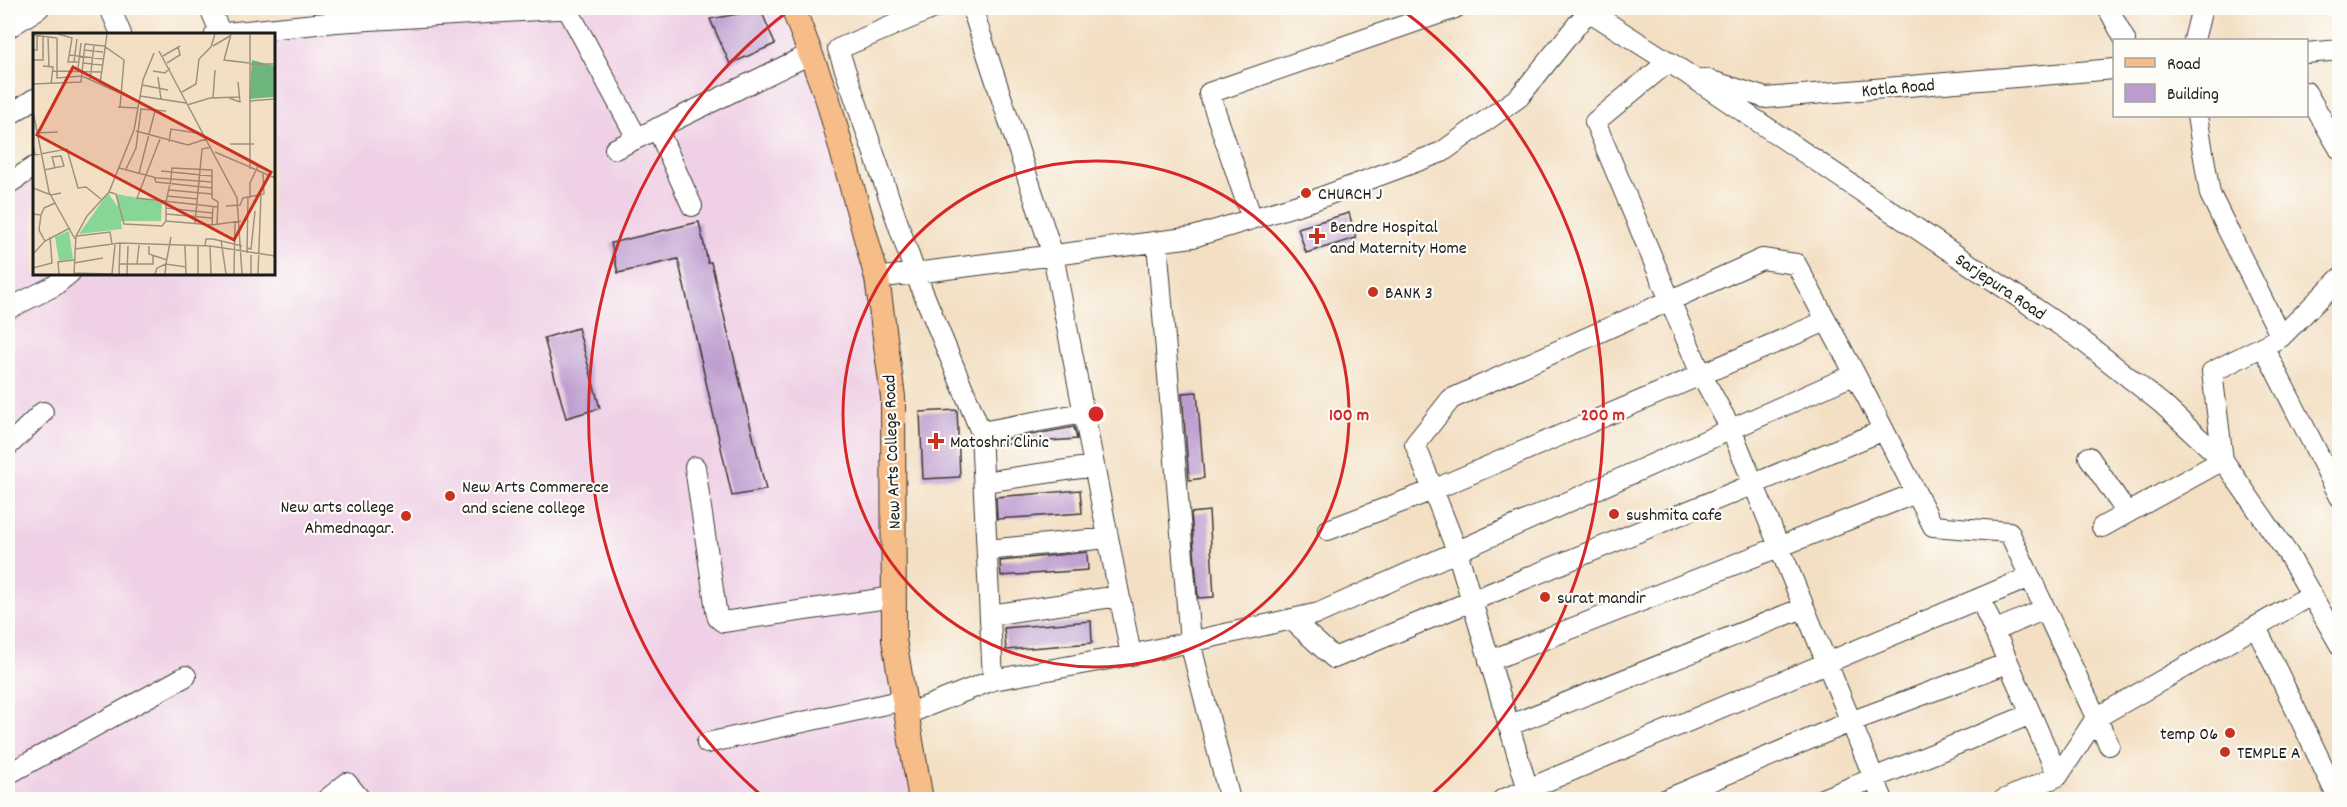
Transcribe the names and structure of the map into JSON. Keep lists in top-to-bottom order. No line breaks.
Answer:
{"streets":{"main road":["New Arts College Road"],"street":["Kotla Road","Sarjepura Road"]},"crossings":[["Kotla Road","Sarjepura Road"]],"places":{"other":["CHURCH J","BANK 3","New Arts Commerece and sciene college","sushmita cafe","New arts college Ahmednagar.","surat mandir","temp 06","TEMPLE A"],"health":["Bendre Hospital and Maternity Home","Matoshri Clinic"]},"legend":["Road","Building"],"rings":["100 m","200 m"]}
